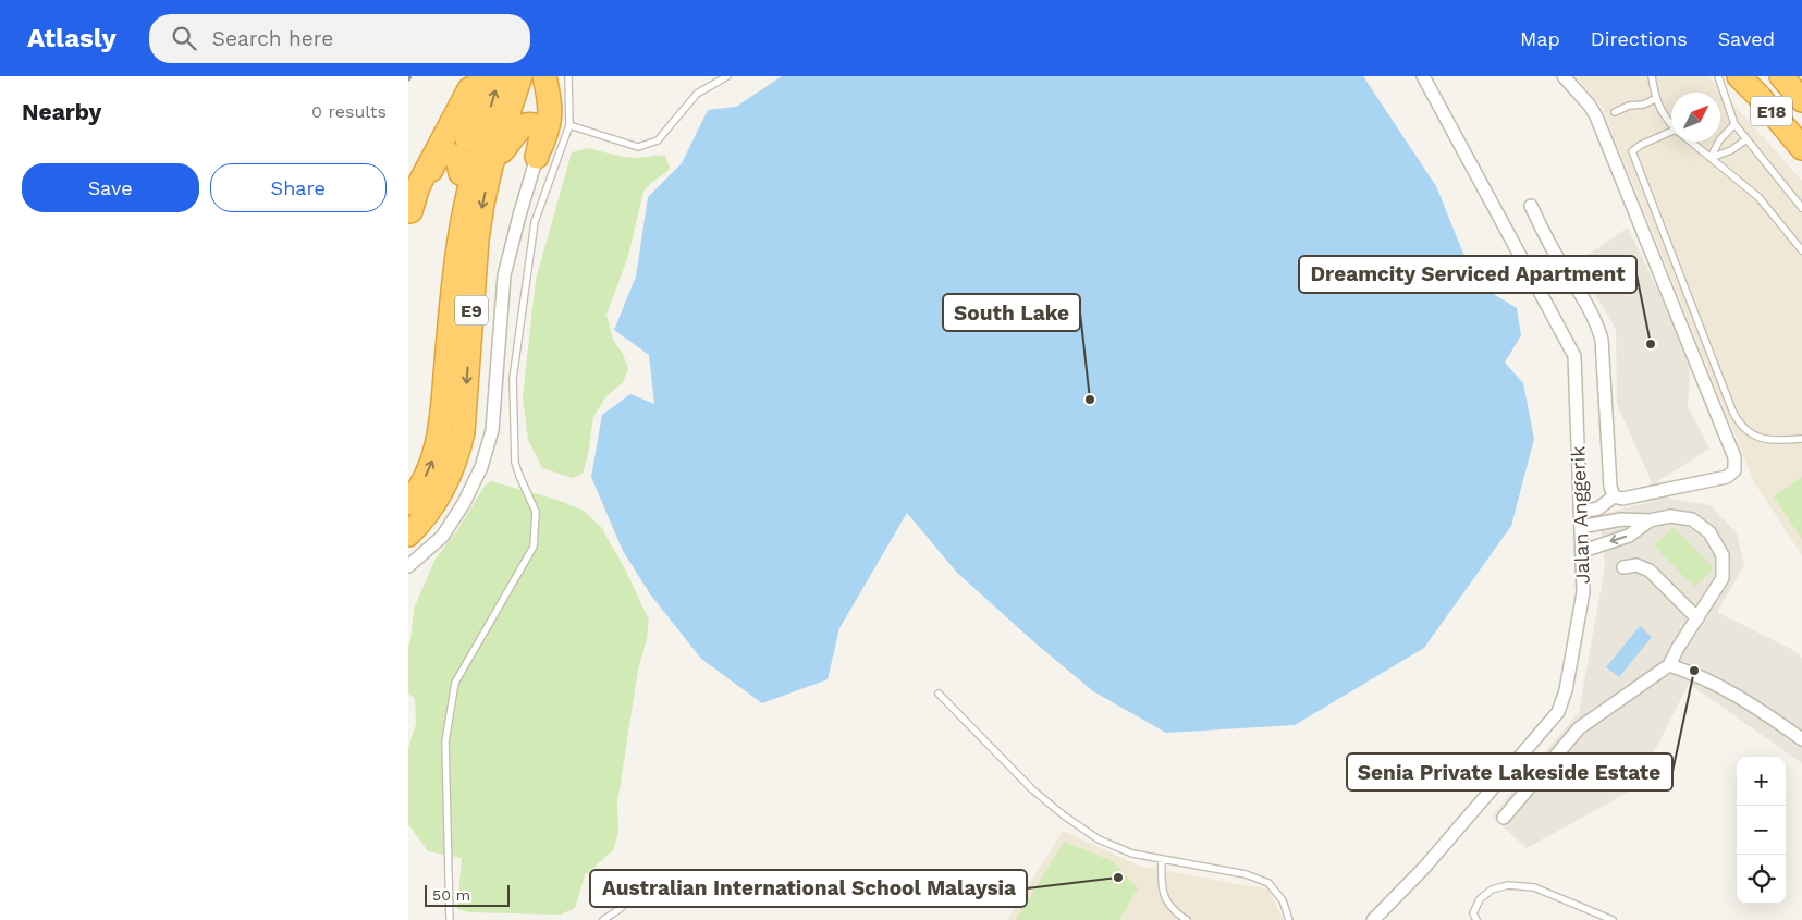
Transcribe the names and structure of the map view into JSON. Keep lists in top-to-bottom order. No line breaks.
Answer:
{"streets":{"highway":["E18","E9"],"street":["Jalan Anggerik"]},"places":["Dreamcity Serviced Apartment","South Lake","Senia Private Lakeside Estate","Australian International School Malaysia"],"scale_bar":"50 m","north":"top right","page":{"header":"Atlasly","search":"Search here","nav":["Map","Directions","Saved"],"heading":["Nearby","0 results"],"buttons":["Save","Share"],"map_buttons":["+","−"],"scale":"50 m"}}
